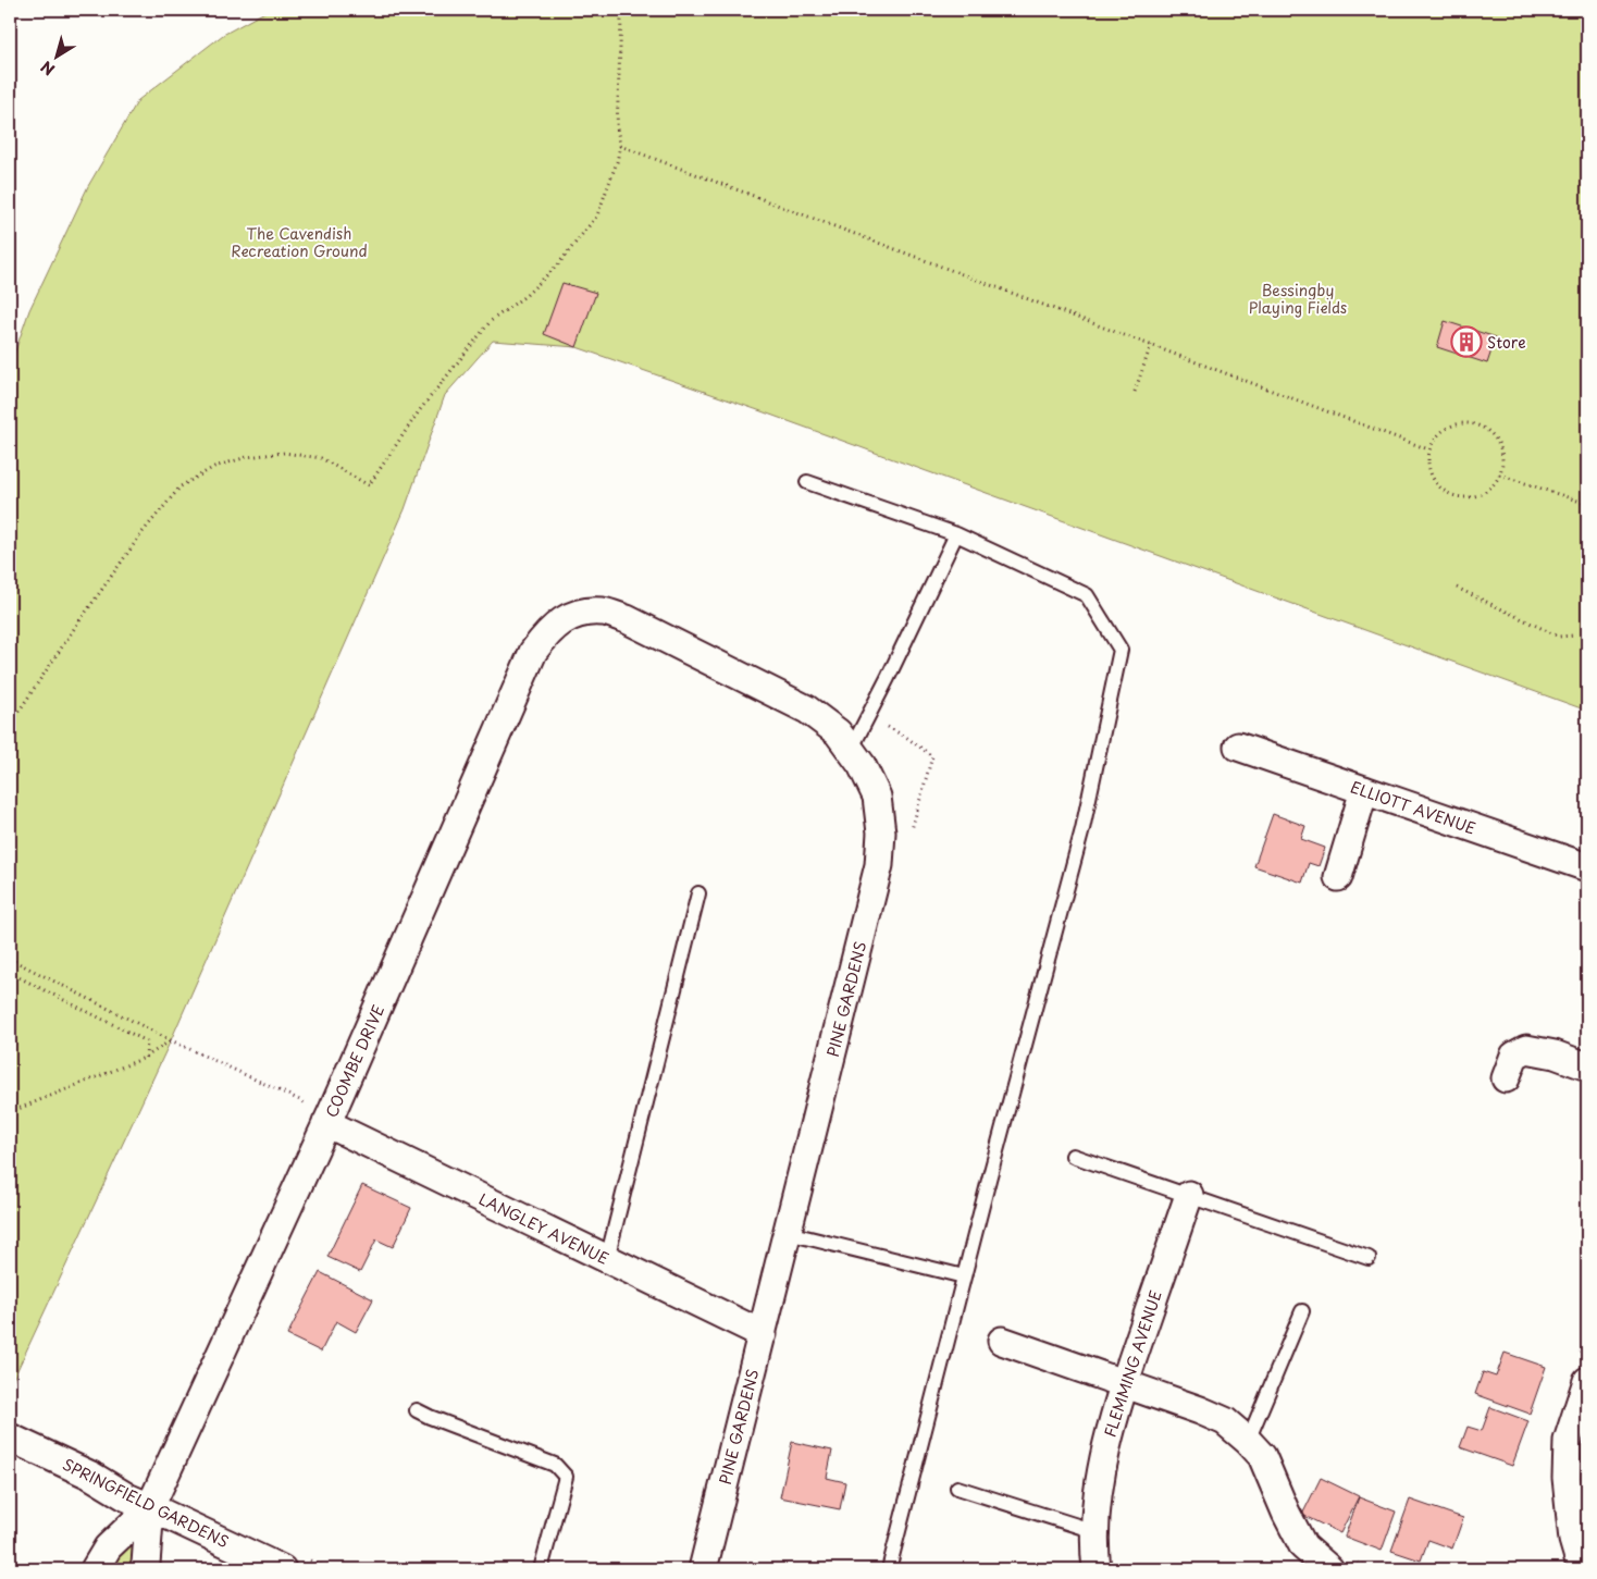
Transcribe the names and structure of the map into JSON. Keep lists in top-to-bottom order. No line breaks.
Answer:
{"streets":{"street":["ELLIOTT AVENUE","PINE GARDENS","COOMBE DRIVE","LANGLEY AVENUE","FLEMMING AVENUE","SPRINGFIELD GARDENS"]},"crossings":[["PINE GARDENS","COOMBE DRIVE"],["PINE GARDENS","LANGLEY AVENUE"],["COOMBE DRIVE","LANGLEY AVENUE"],["COOMBE DRIVE","SPRINGFIELD GARDENS"]],"parks":["The Cavendish Recreation Ground","Bessingby Playing Fields"],"places":{"building":["Store"]},"north":"bottom left"}
